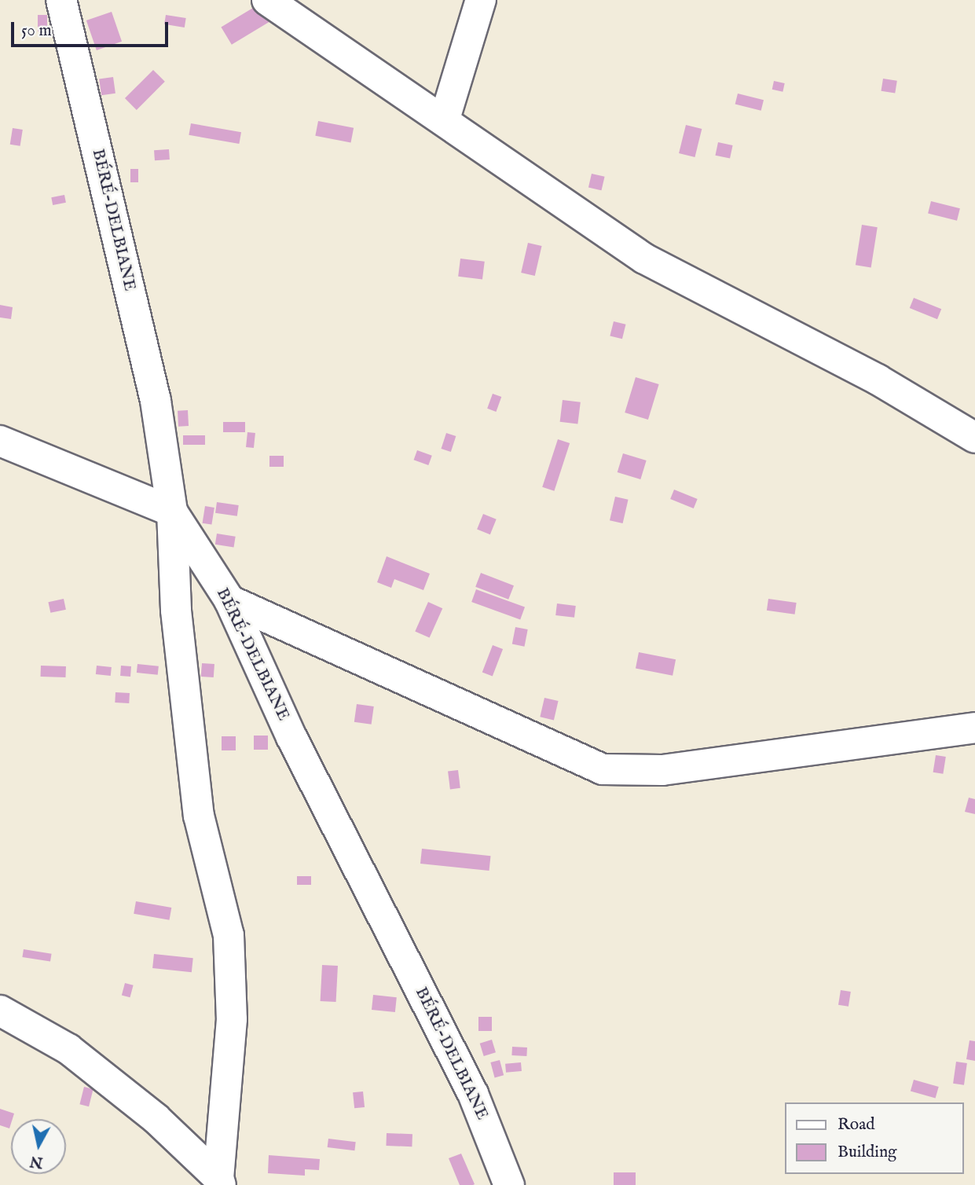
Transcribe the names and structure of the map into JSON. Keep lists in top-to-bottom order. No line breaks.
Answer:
{"streets":{"street":["BÉRÉ-DELBIANE"]},"legend":["Road","Building"],"scale_bar":"50 m","north":"bottom"}
